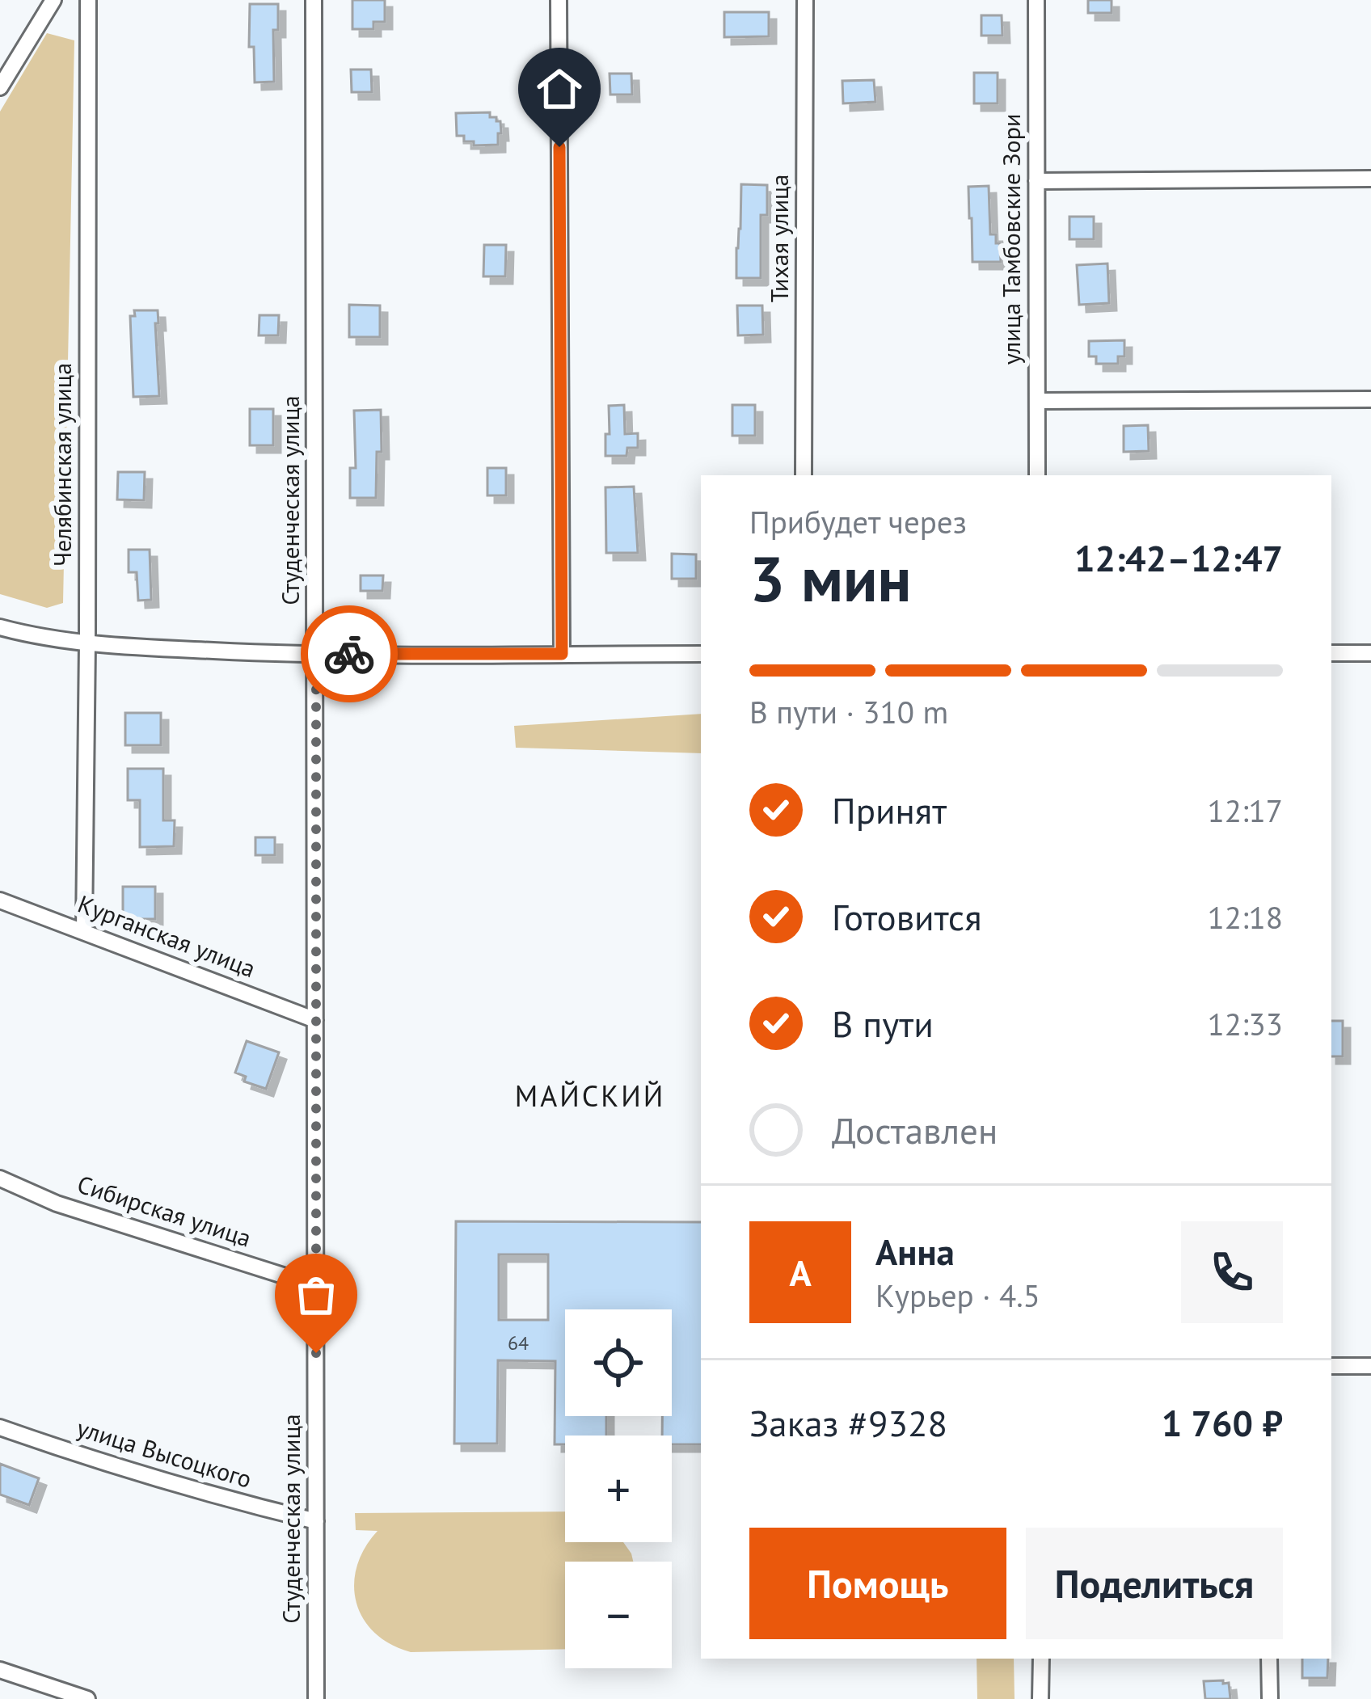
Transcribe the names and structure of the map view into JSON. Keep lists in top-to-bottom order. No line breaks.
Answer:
{"streets":{"street":["Тихая улица","улица Тамбовские Зори","Челябинская улица","Студенческая улица","Курганская улица","Сибирская улица","улица Высоцкого"]},"crossings":[["Челябинская улица","Курганская улица"],["Студенческая улица","Курганская улица"],["Студенческая улица","Сибирская улица"],["Студенческая улица","улица Высоцкого"]],"districts":["МАЙСКИЙ"],"house_numbers":["64"],"page":{"heading":["3 мин","Прибудет через","12:42–12:47"],"panel":["Анна","Курьер · 4.5","Заказ #9328","1 760 ₽"],"bar":"В пути · 310 m","list":[["Принят","12:17"],["Готовится","12:18"],["В пути","12:33"],"Доставлен"],"round":"А","map_buttons":["+","−"],"buttons":["Помощь","Поделиться"]}}
